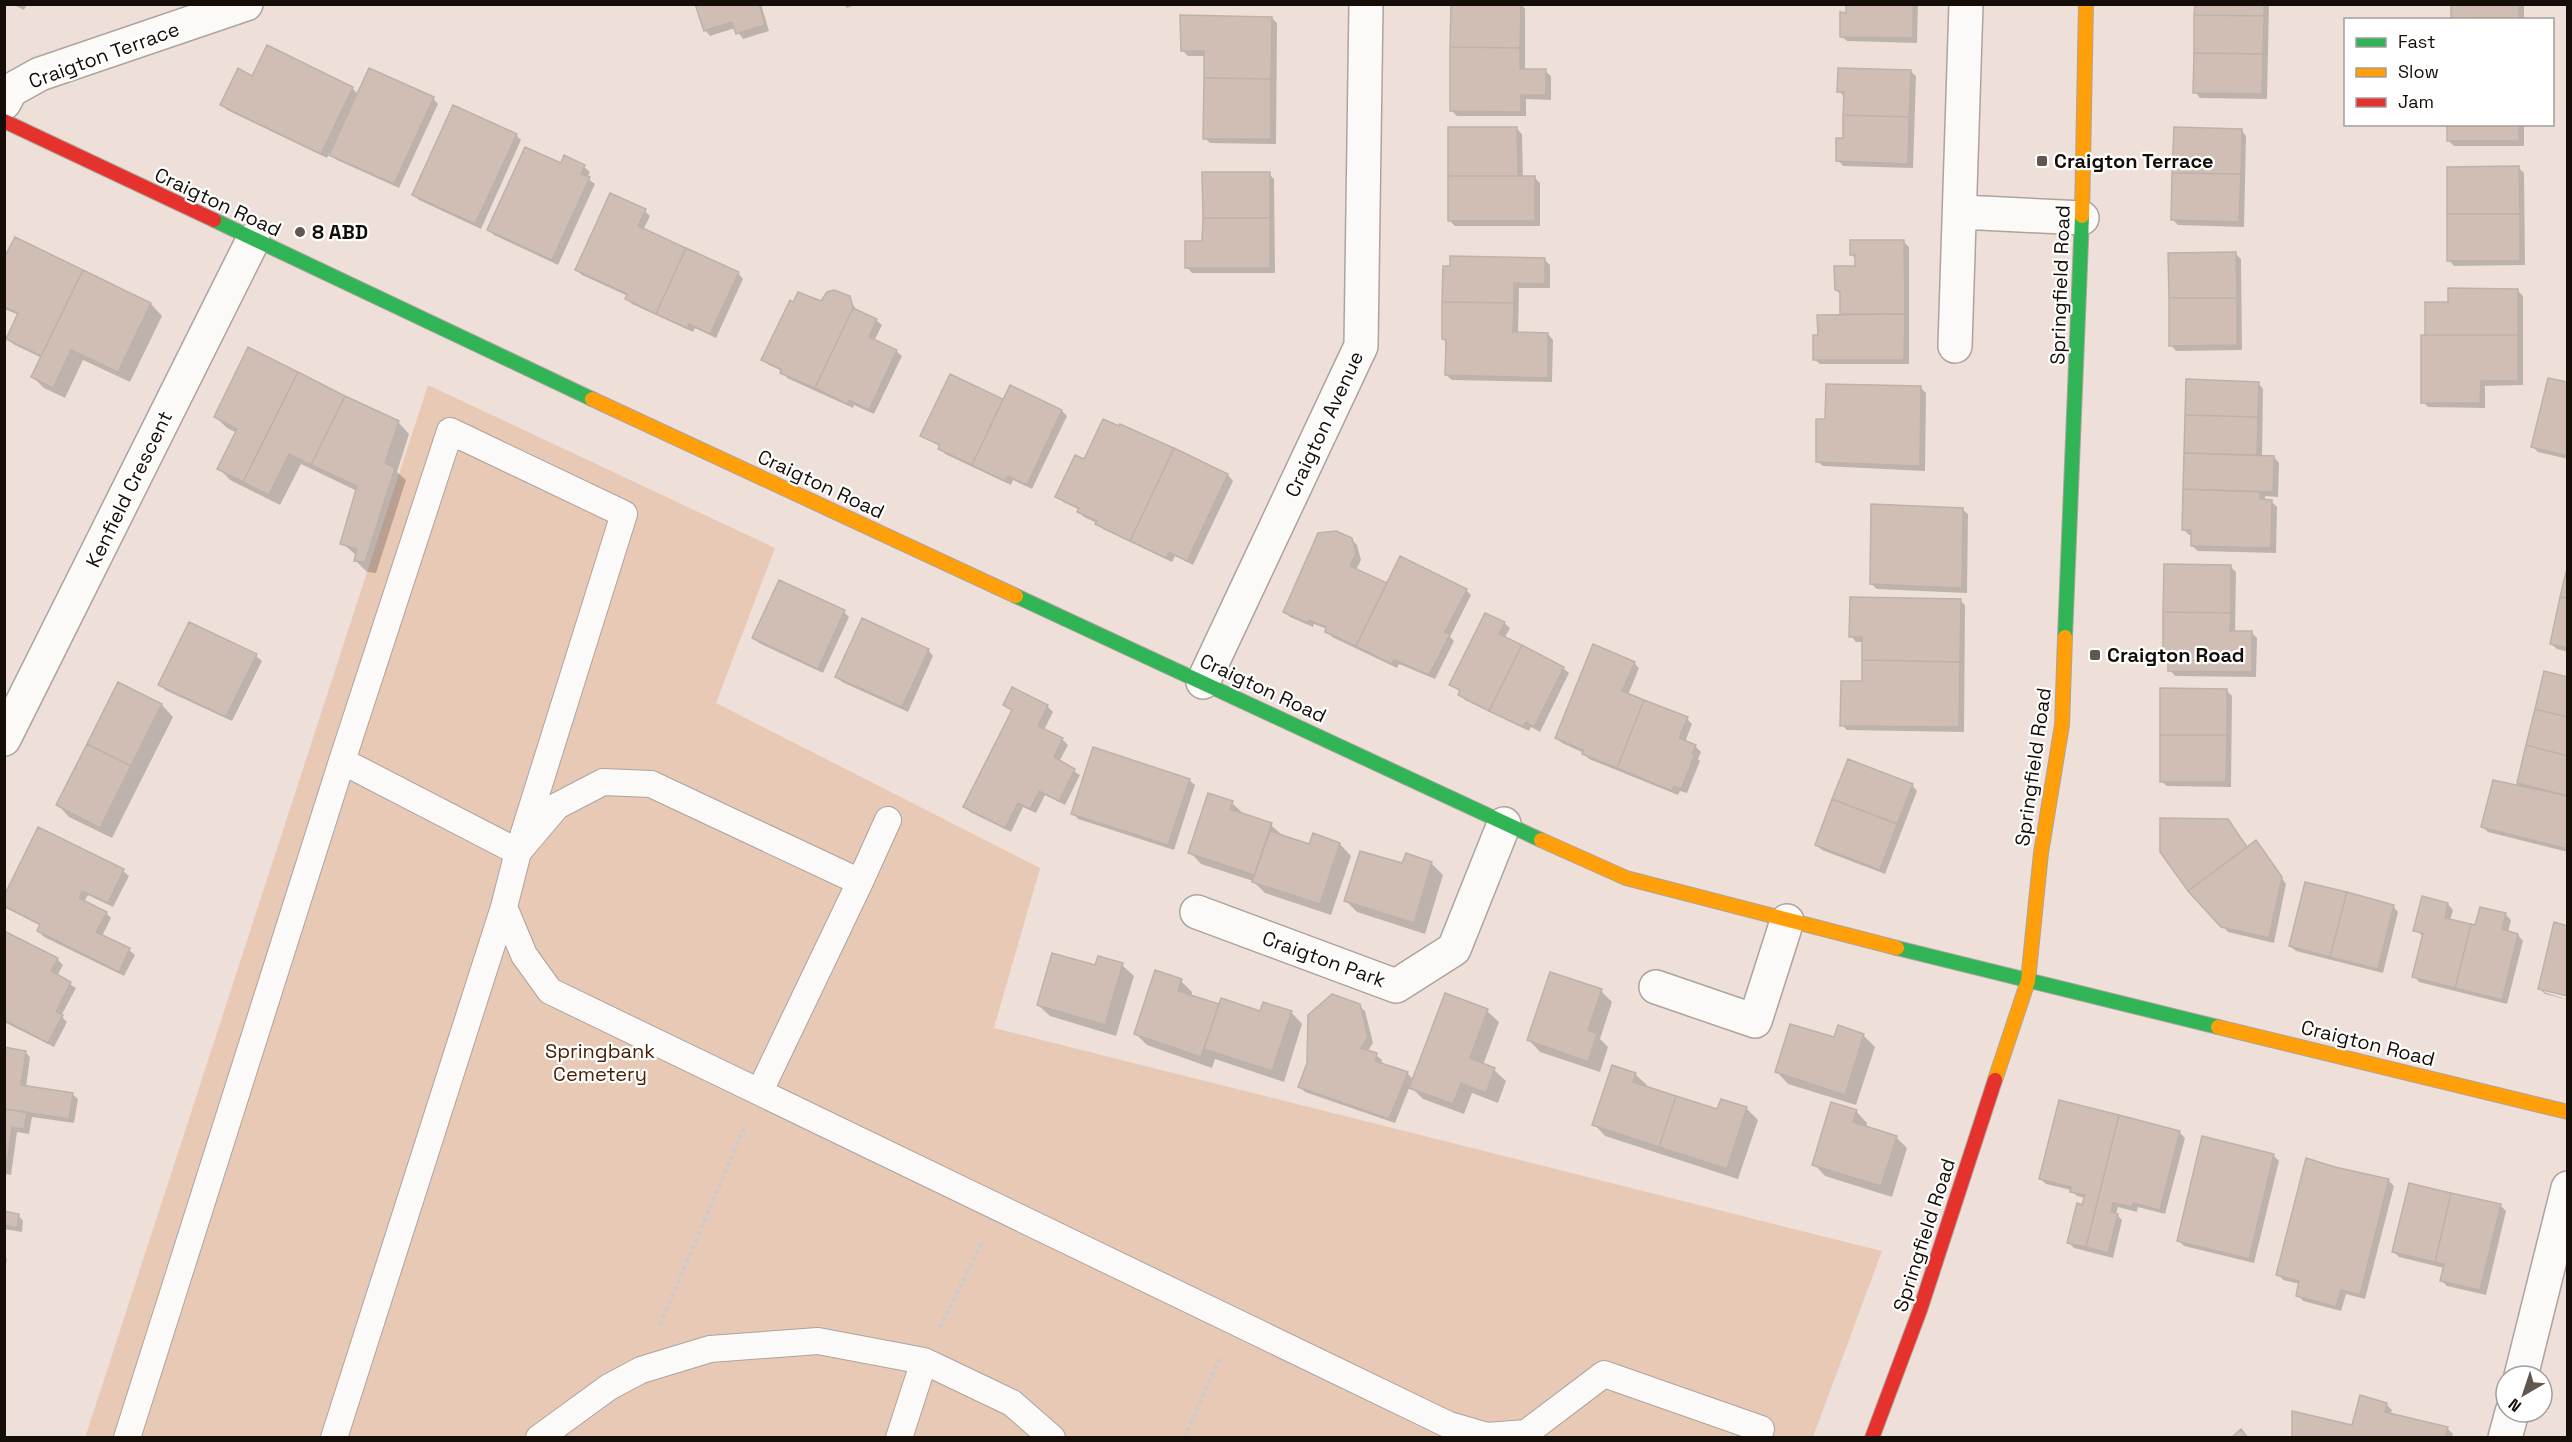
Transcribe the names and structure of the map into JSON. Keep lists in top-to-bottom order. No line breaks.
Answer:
{"streets":{"street":["Craigton Terrace","Craigton Road","Springfield Road","Craigton Avenue","Kenfield Crescent","Craigton Park"]},"crossings":[["Craigton Road","Springfield Road"],["Craigton Road","Craigton Avenue"],["Craigton Road","Kenfield Crescent"],["Craigton Road","Craigton Park"]],"parks":["Springbank Cemetery"],"places":{"transit":["Craigton Terrace","Craigton Road"],"other":["8 ABD"]},"legend":["Fast","Slow","Jam"],"north":"bottom left"}
